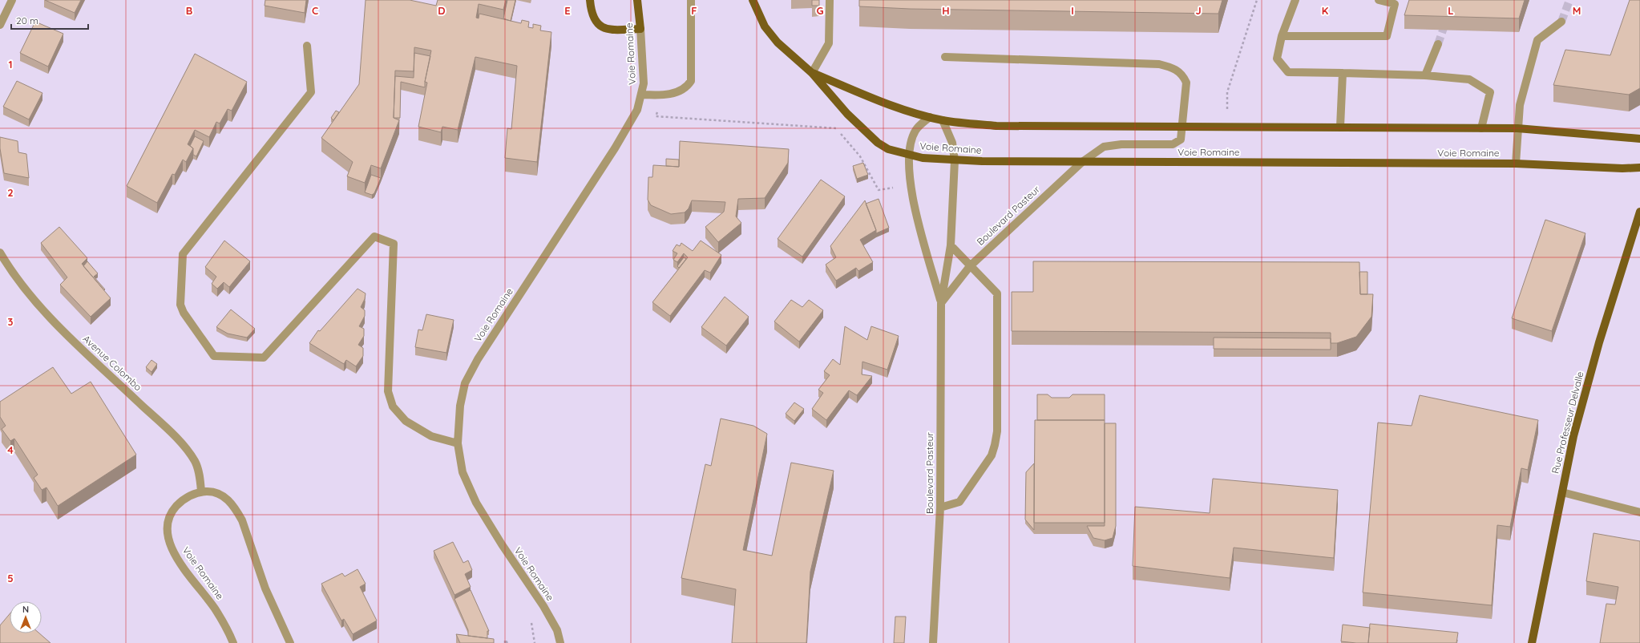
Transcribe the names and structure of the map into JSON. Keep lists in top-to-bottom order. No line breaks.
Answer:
{"streets":{"main road":["Voie Romaine","Rue Professeur Delvalle"],"street":["Boulevard Pasteur","Avenue Colombo"]},"crossings":[["Voie Romaine","Boulevard Pasteur"],["Voie Romaine","Avenue Colombo"]],"scale_bar":"20 m","north":"top","grid":{"columns":["B","C","D","E","F","G","H","I","J","K","L","M"],"rows":["1","2","3","4","5"]}}
